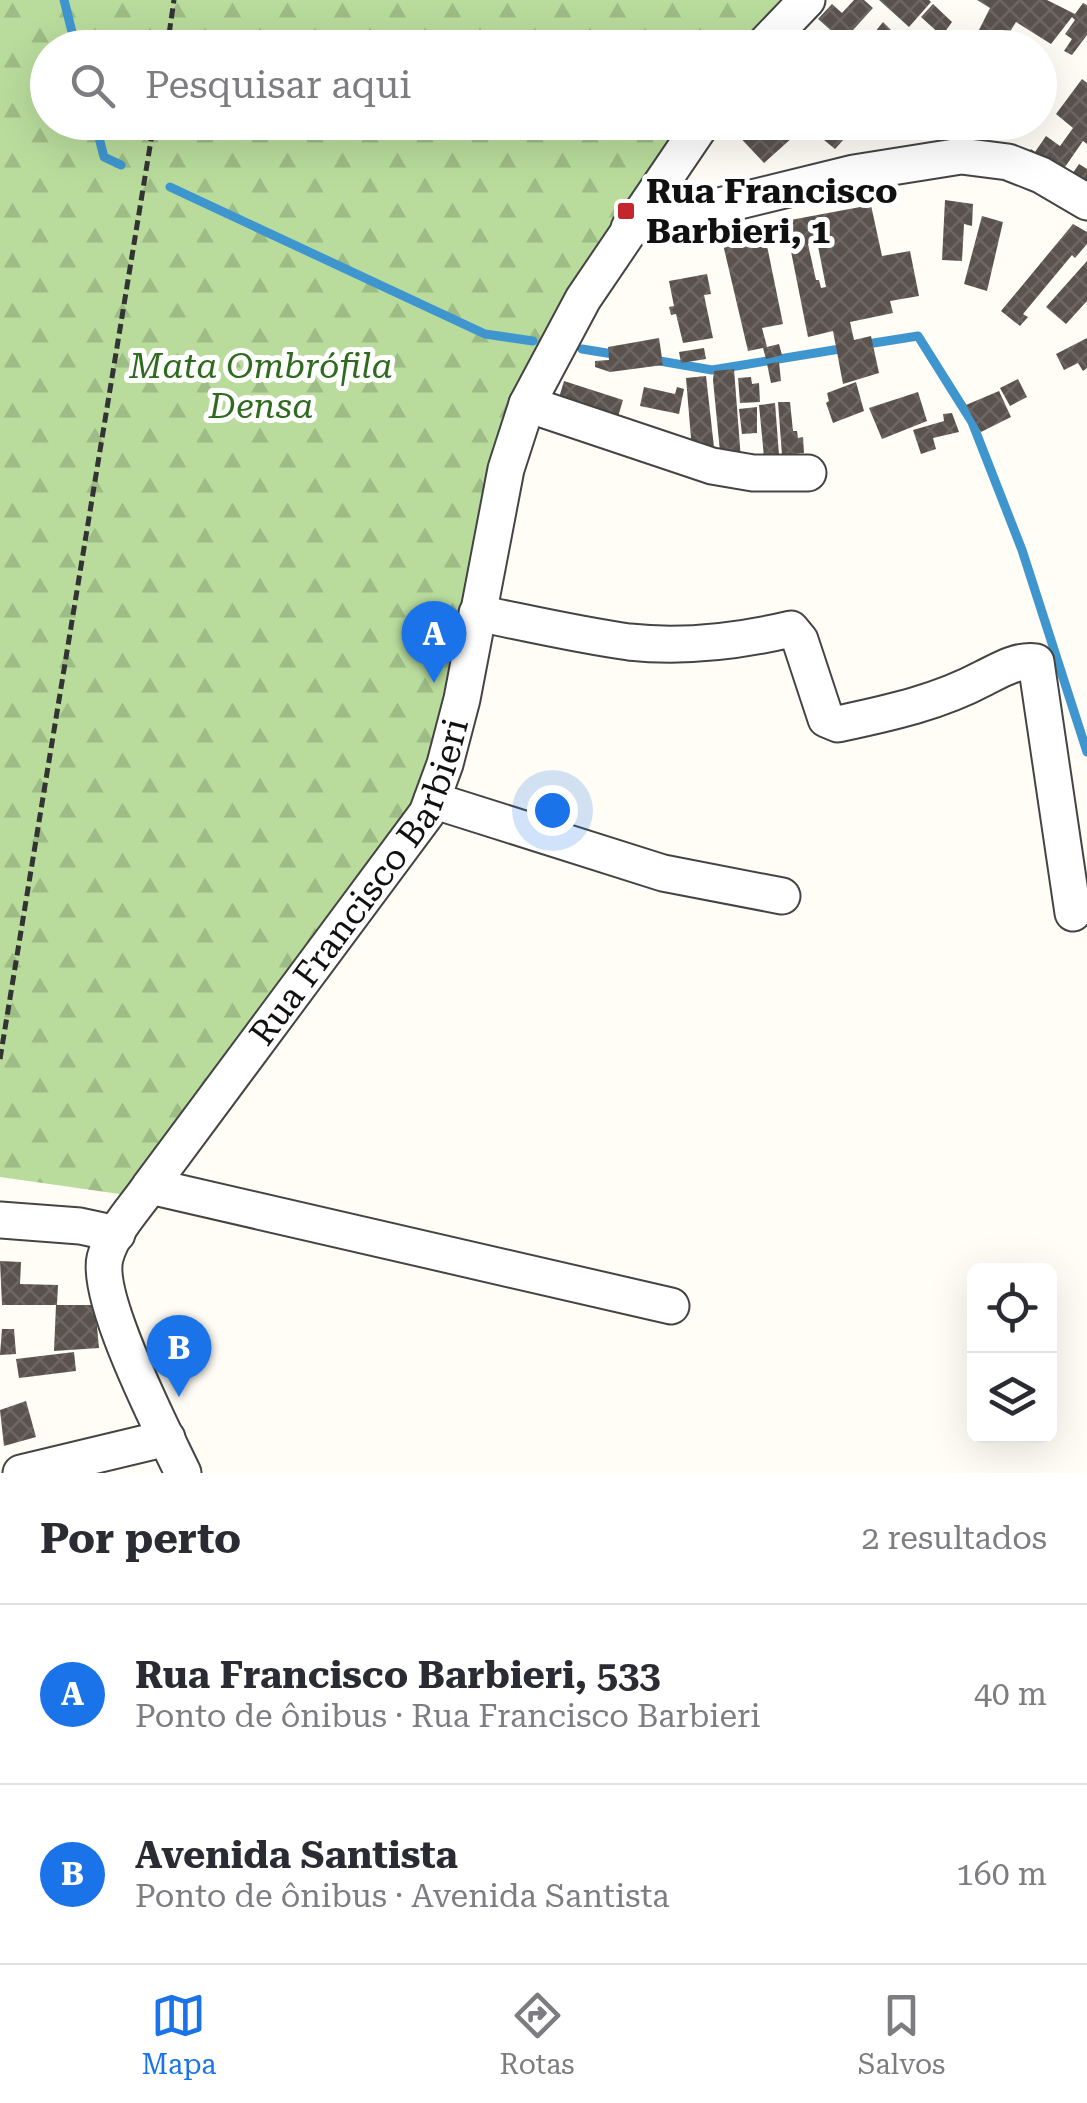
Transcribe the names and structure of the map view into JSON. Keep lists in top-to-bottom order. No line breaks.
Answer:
{"streets":{"street":["Rua Francisco Barbieri"]},"parks":["Mata Ombrófila Densa"],"places":{"transit":["Rua Francisco Barbieri, 1"]},"page":{"search":"Pesquisar aqui","pins":["A","B"],"heading":["Por perto","2 resultados"],"list":[{"mark":"A","name":"Rua Francisco Barbieri, 533","note":"Ponto de ônibus · Rua Francisco Barbieri","value":"40 m"},{"mark":"B","name":"Avenida Santista","note":"Ponto de ônibus · Avenida Santista","value":"160 m"}],"nav":["Mapa","Rotas","Salvos"]}}
